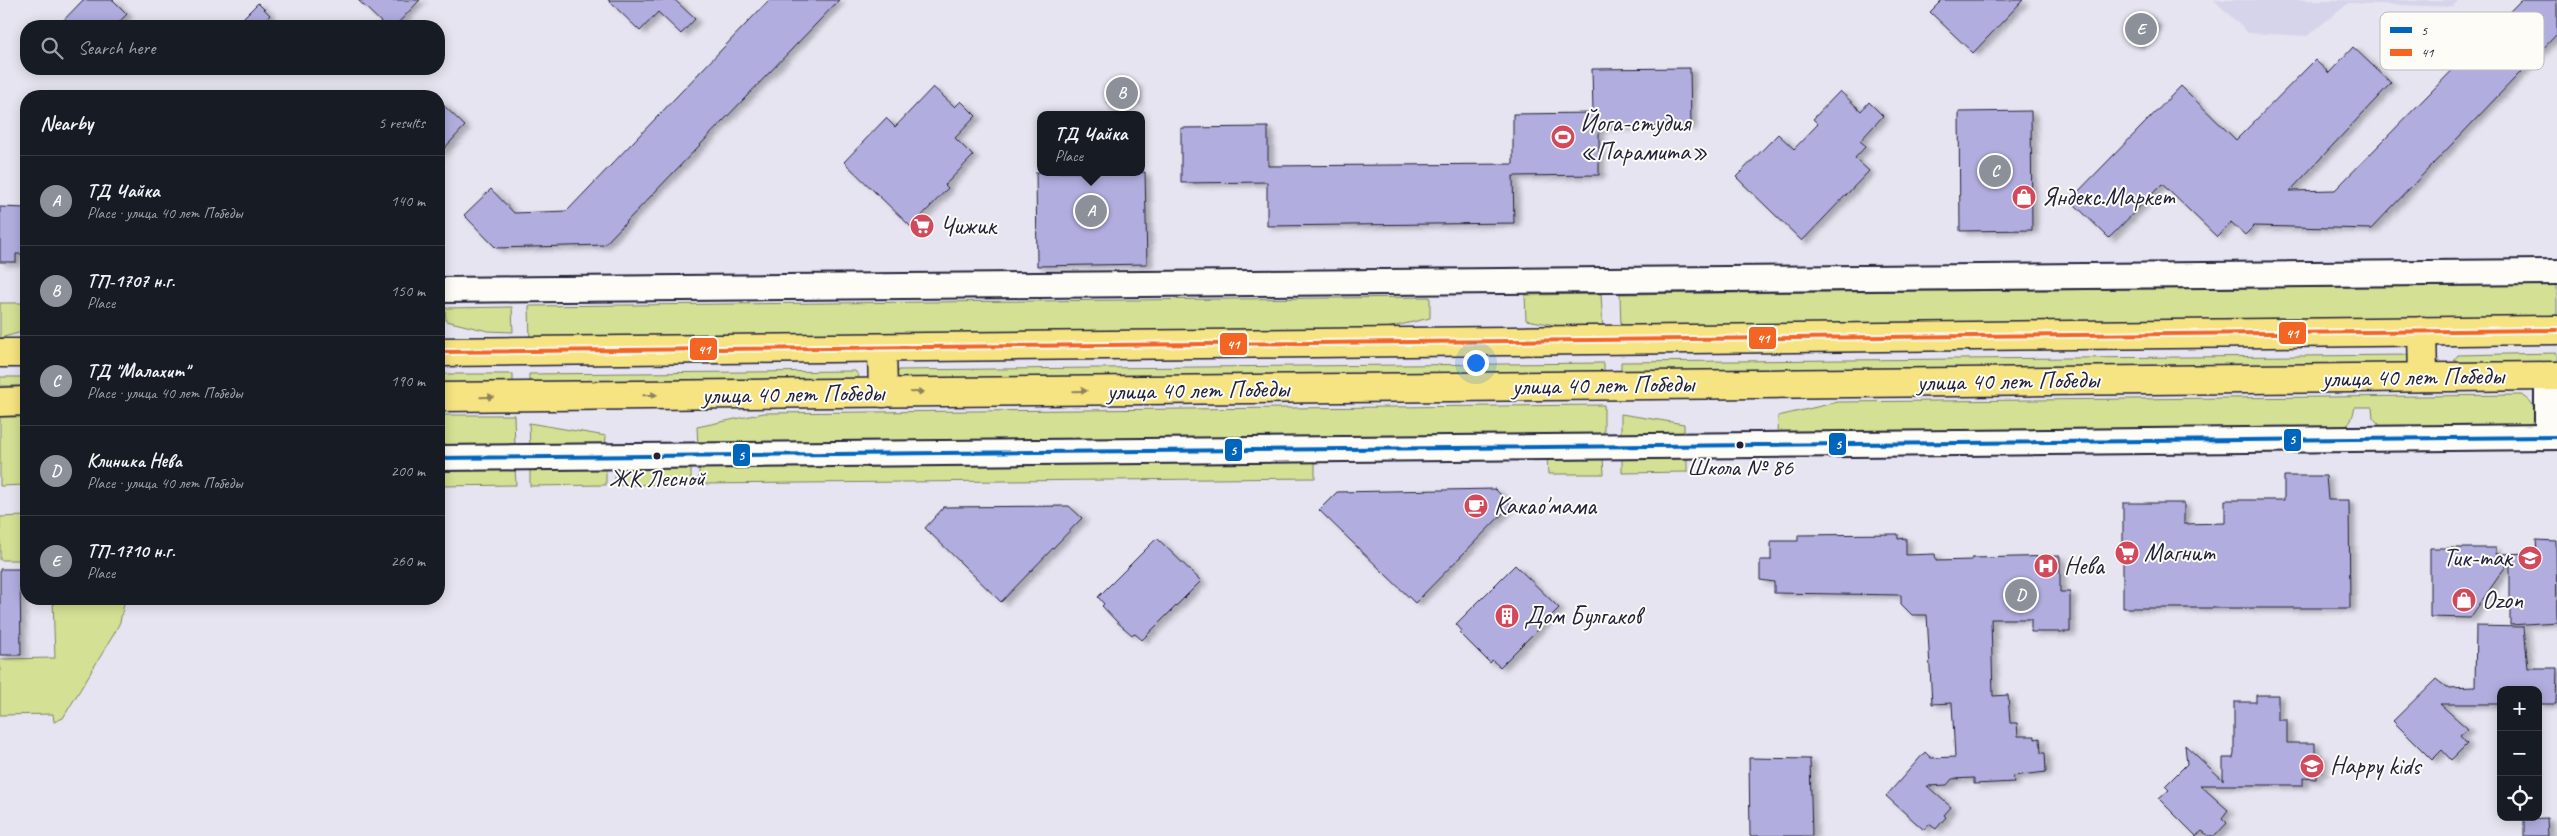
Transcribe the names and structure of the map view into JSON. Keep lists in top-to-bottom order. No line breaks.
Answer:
{"streets":{"main road":["улица 40 лет Победы"]},"places":{"sports":["Йога-студия «Парамита»"],"shop":["Яндекс.Маркет","Ozon"],"supermarket":["Чижик","Магнит"],"other":["Школа № 86","ЖК Лесной"],"cafe":["Какао'мама"],"school or university":["Тик-так","Happy kids"],"hospital":["Нева"],"building":["Дом Булгаков"]},"lines":["transit line 41","transit line 5"],"legend":["5","41"],"page":{"pins":["E","B","C","A","D"],"search":"Search here","heading":["Nearby","5 results"],"popup":["ТД Чайка","Place"],"list":[{"mark":"A","name":"ТД Чайка","note":"Place · улица 40 лет Победы","value":"140 m"},{"mark":"B","name":"ТП-1707 н.г.","note":"Place","value":"150 m"},{"mark":"C","name":"ТД \"Малахит\"","note":"Place · улица 40 лет Победы","value":"190 m"},{"mark":"D","name":"Клиника Нева","note":"Place · улица 40 лет Победы","value":"200 m"},{"mark":"E","name":"ТП-1710 н.г.","note":"Place","value":"260 m"}],"map_buttons":["+","−"]}}
